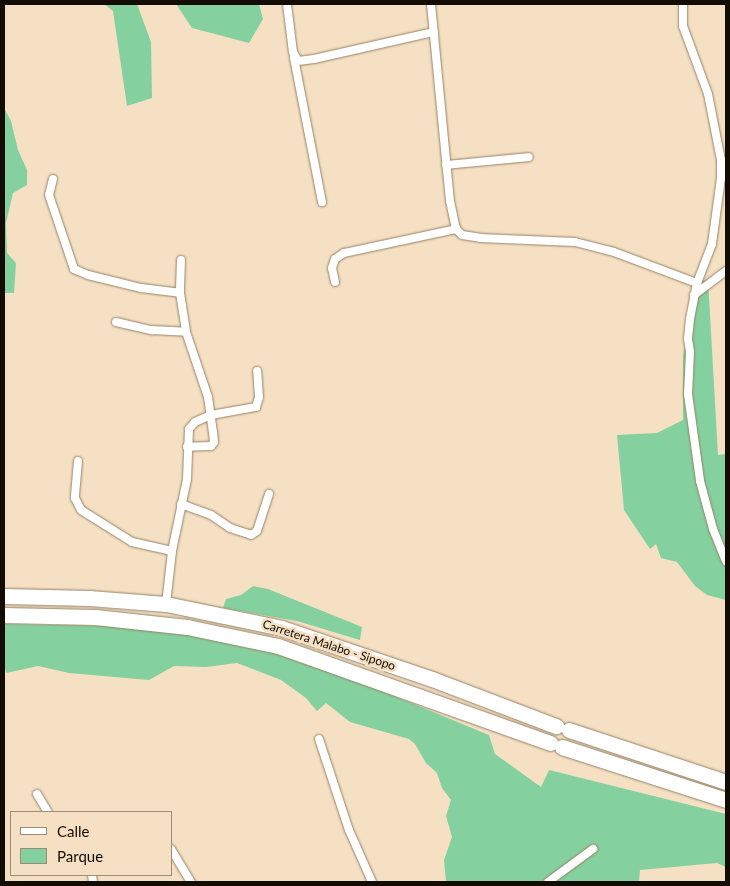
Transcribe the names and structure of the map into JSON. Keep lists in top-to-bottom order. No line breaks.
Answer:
{"streets":{"highway":["Carretera Malabo - Sipopo"]},"legend":["Calle","Parque"]}
